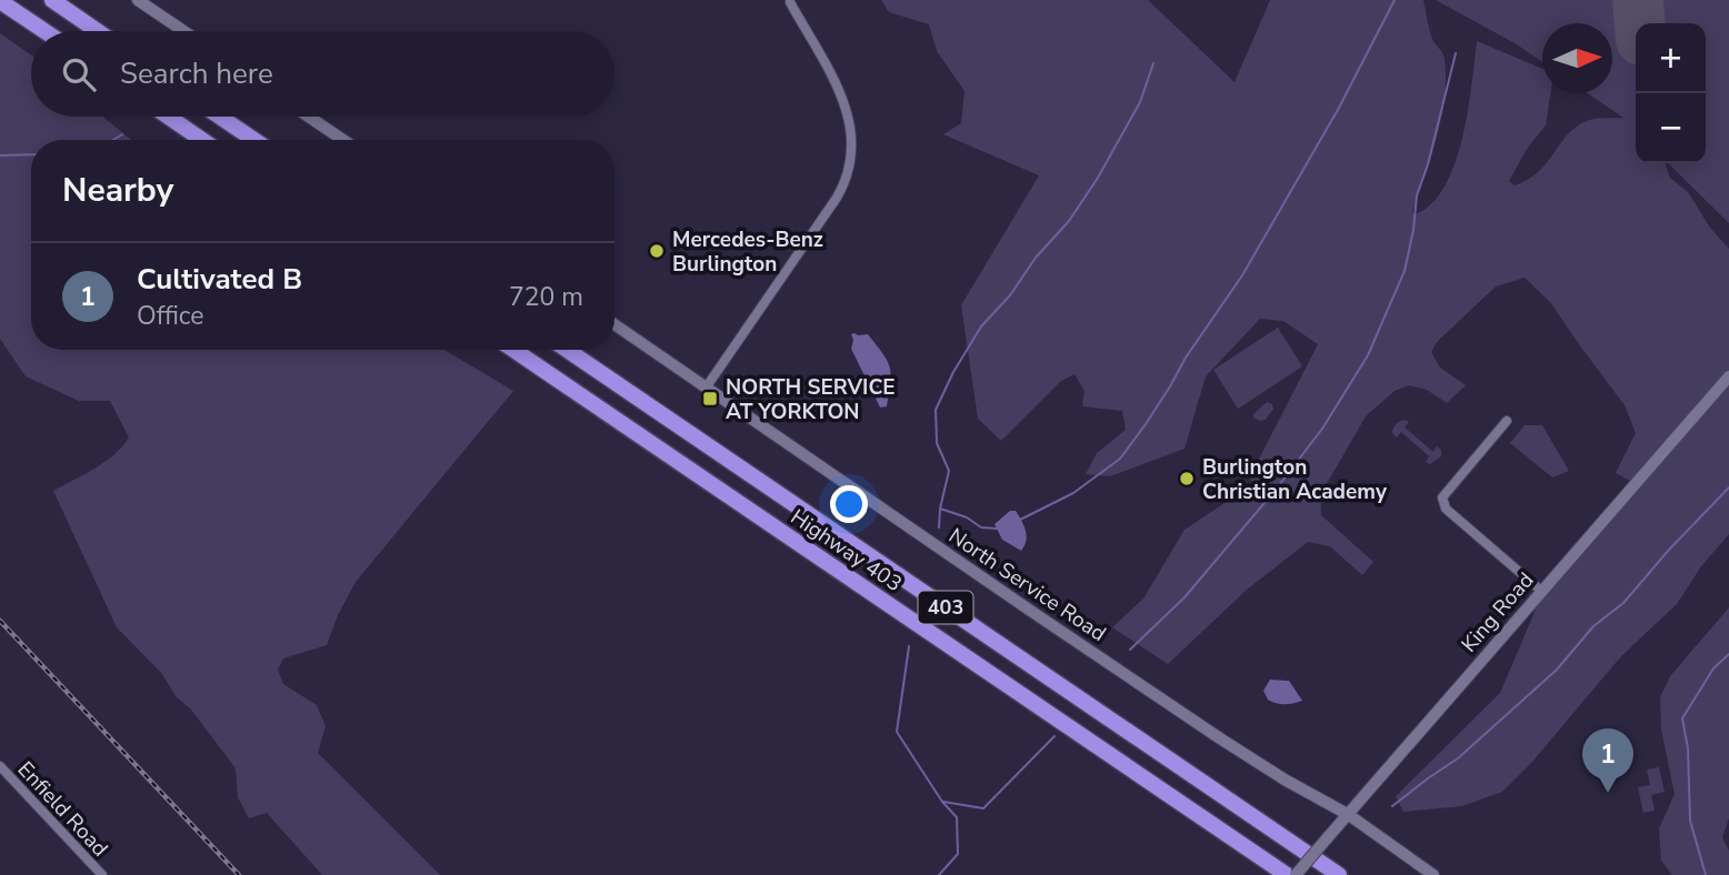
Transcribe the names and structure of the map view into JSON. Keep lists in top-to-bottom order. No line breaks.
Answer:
{"streets":{"highway":["Highway 403","403"],"street":["North Service Road","King Road","Enfield Road"]},"crossings":[["Highway 403","King Road"],["North Service Road","King Road"]],"places":{"other":["Mercedes-Benz Burlington","Burlington Christian Academy"],"transit":["NORTH SERVICE AT YORKTON"]},"north":"right","page":{"map_buttons":["+","−"],"search":"Search here","heading":"Nearby","list":[{"mark":"1","name":"Cultivated B","note":"Office","value":"720 m"}],"pins":"1"}}
